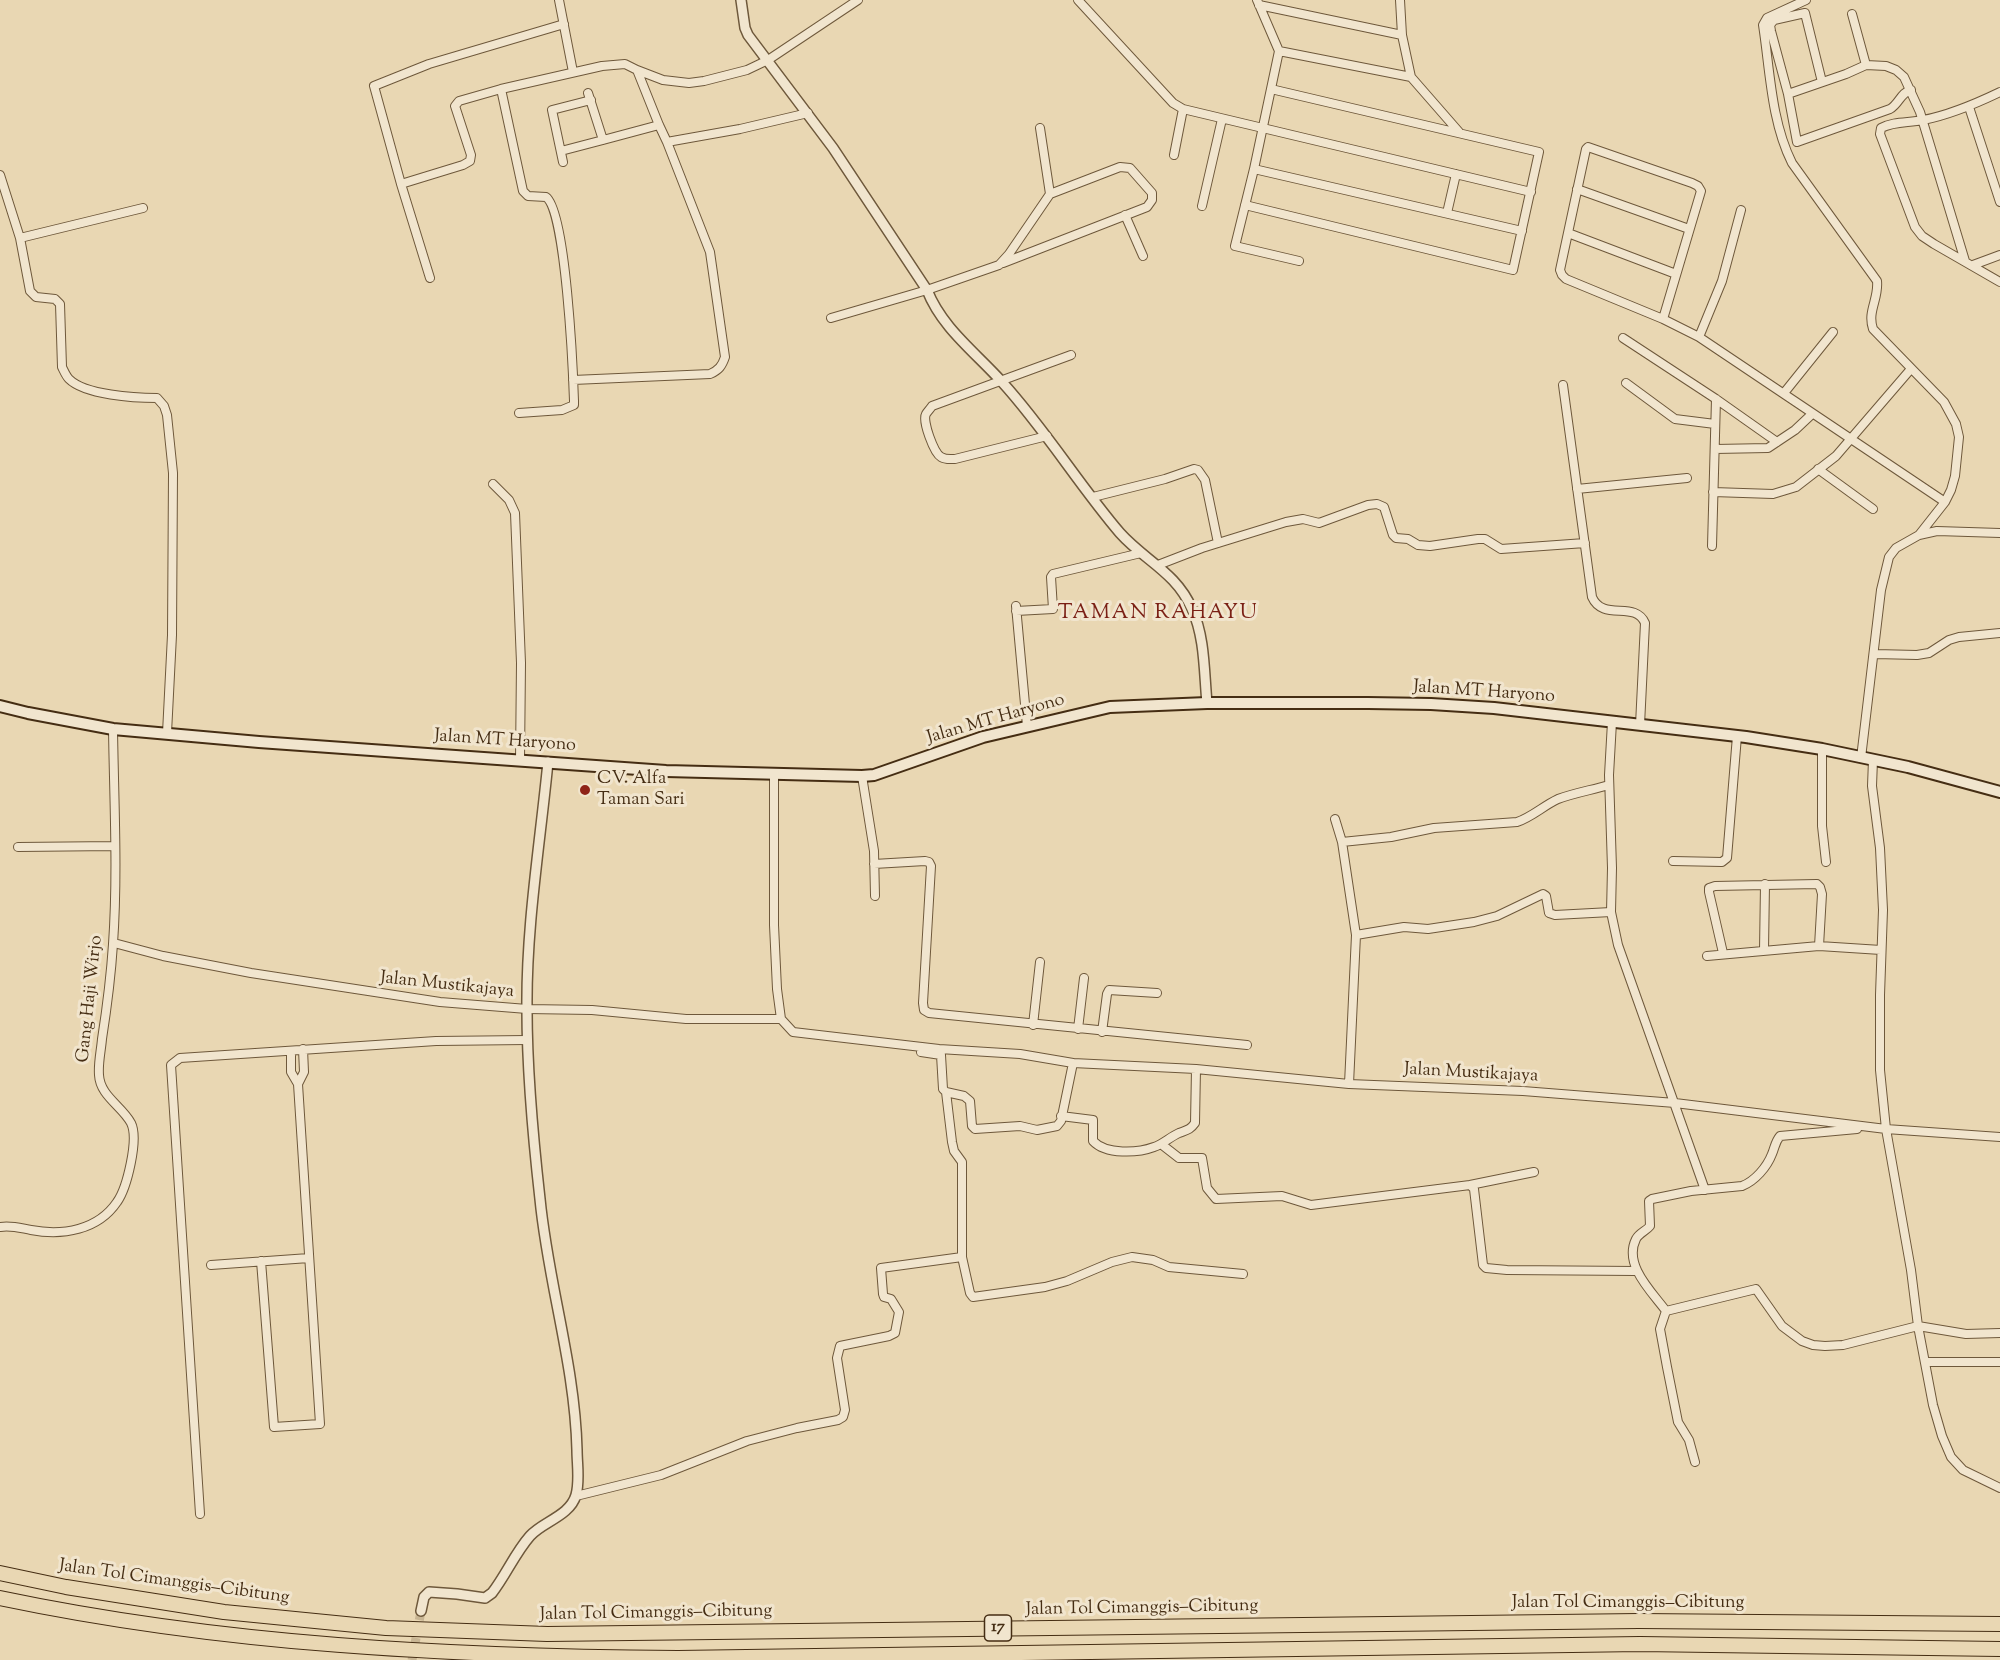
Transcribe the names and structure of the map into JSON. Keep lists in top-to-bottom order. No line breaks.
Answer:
{"streets":{"highway":["Jalan Tol Cimanggis–Cibitung","17"],"main road":["Jalan MT Haryono"],"street":["Jalan Mustikajaya","Gang Haji Wirjo"]},"crossings":[["Jalan MT Haryono","Gang Haji Wirjo"],["Jalan Mustikajaya","Gang Haji Wirjo"]],"districts":["TAMAN RAHAYU"],"places":["CV. Alfa Taman Sari"]}
